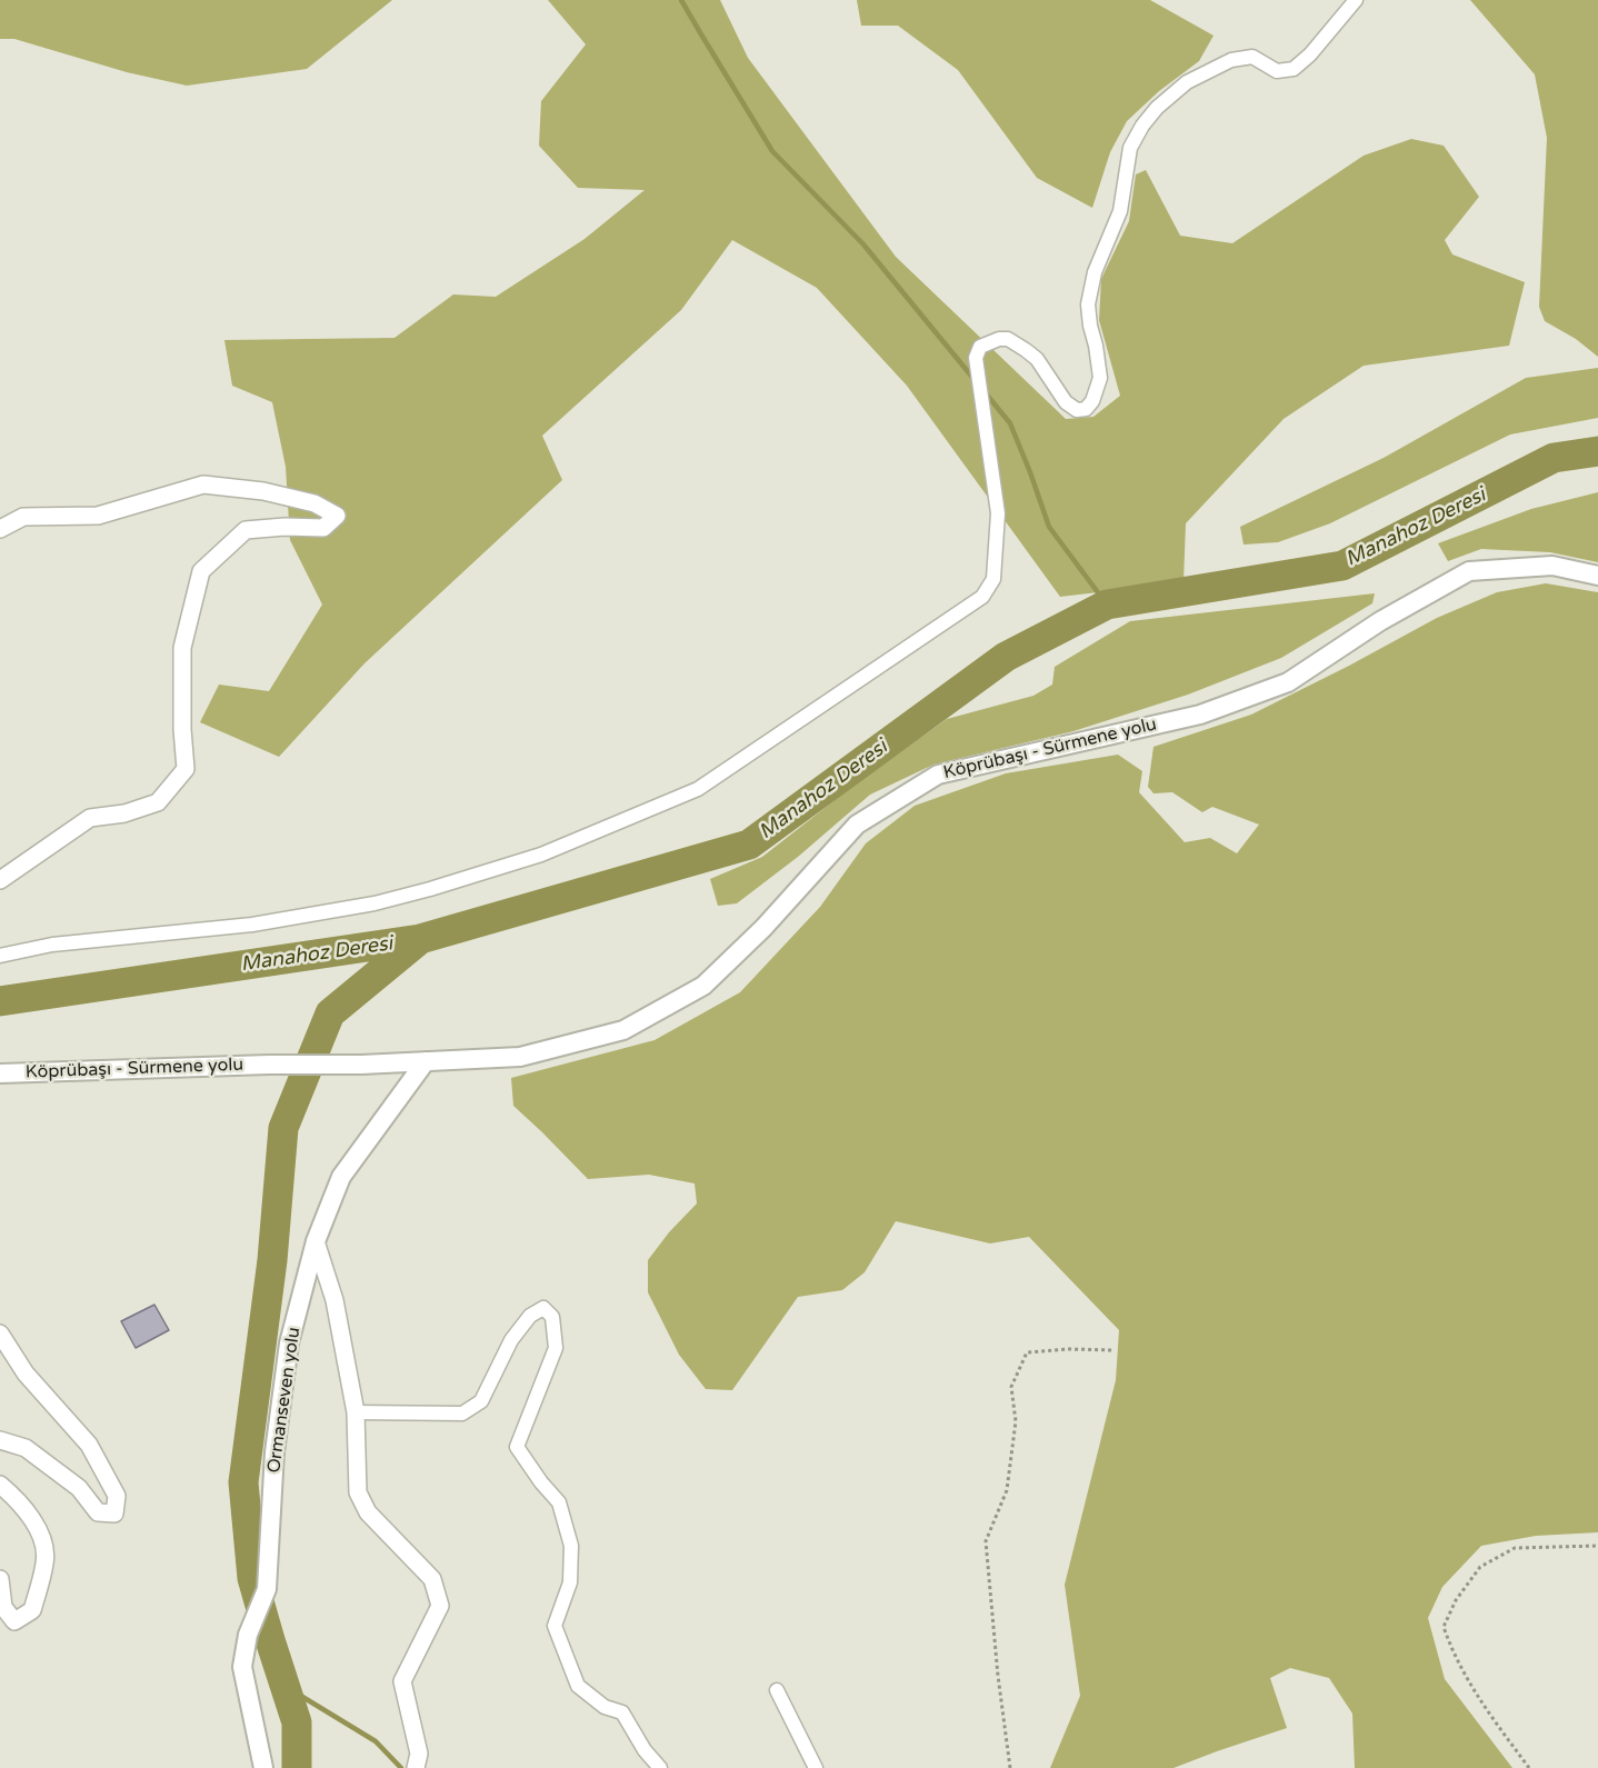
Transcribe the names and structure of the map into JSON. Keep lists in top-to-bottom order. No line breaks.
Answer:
{"streets":{"main road":["Köprübaşı - Sürmene yolu","Ormanseven yolu"]},"crossings":[["Köprübaşı - Sürmene yolu","Ormanseven yolu"]],"water":["Manahoz Deresi"]}
